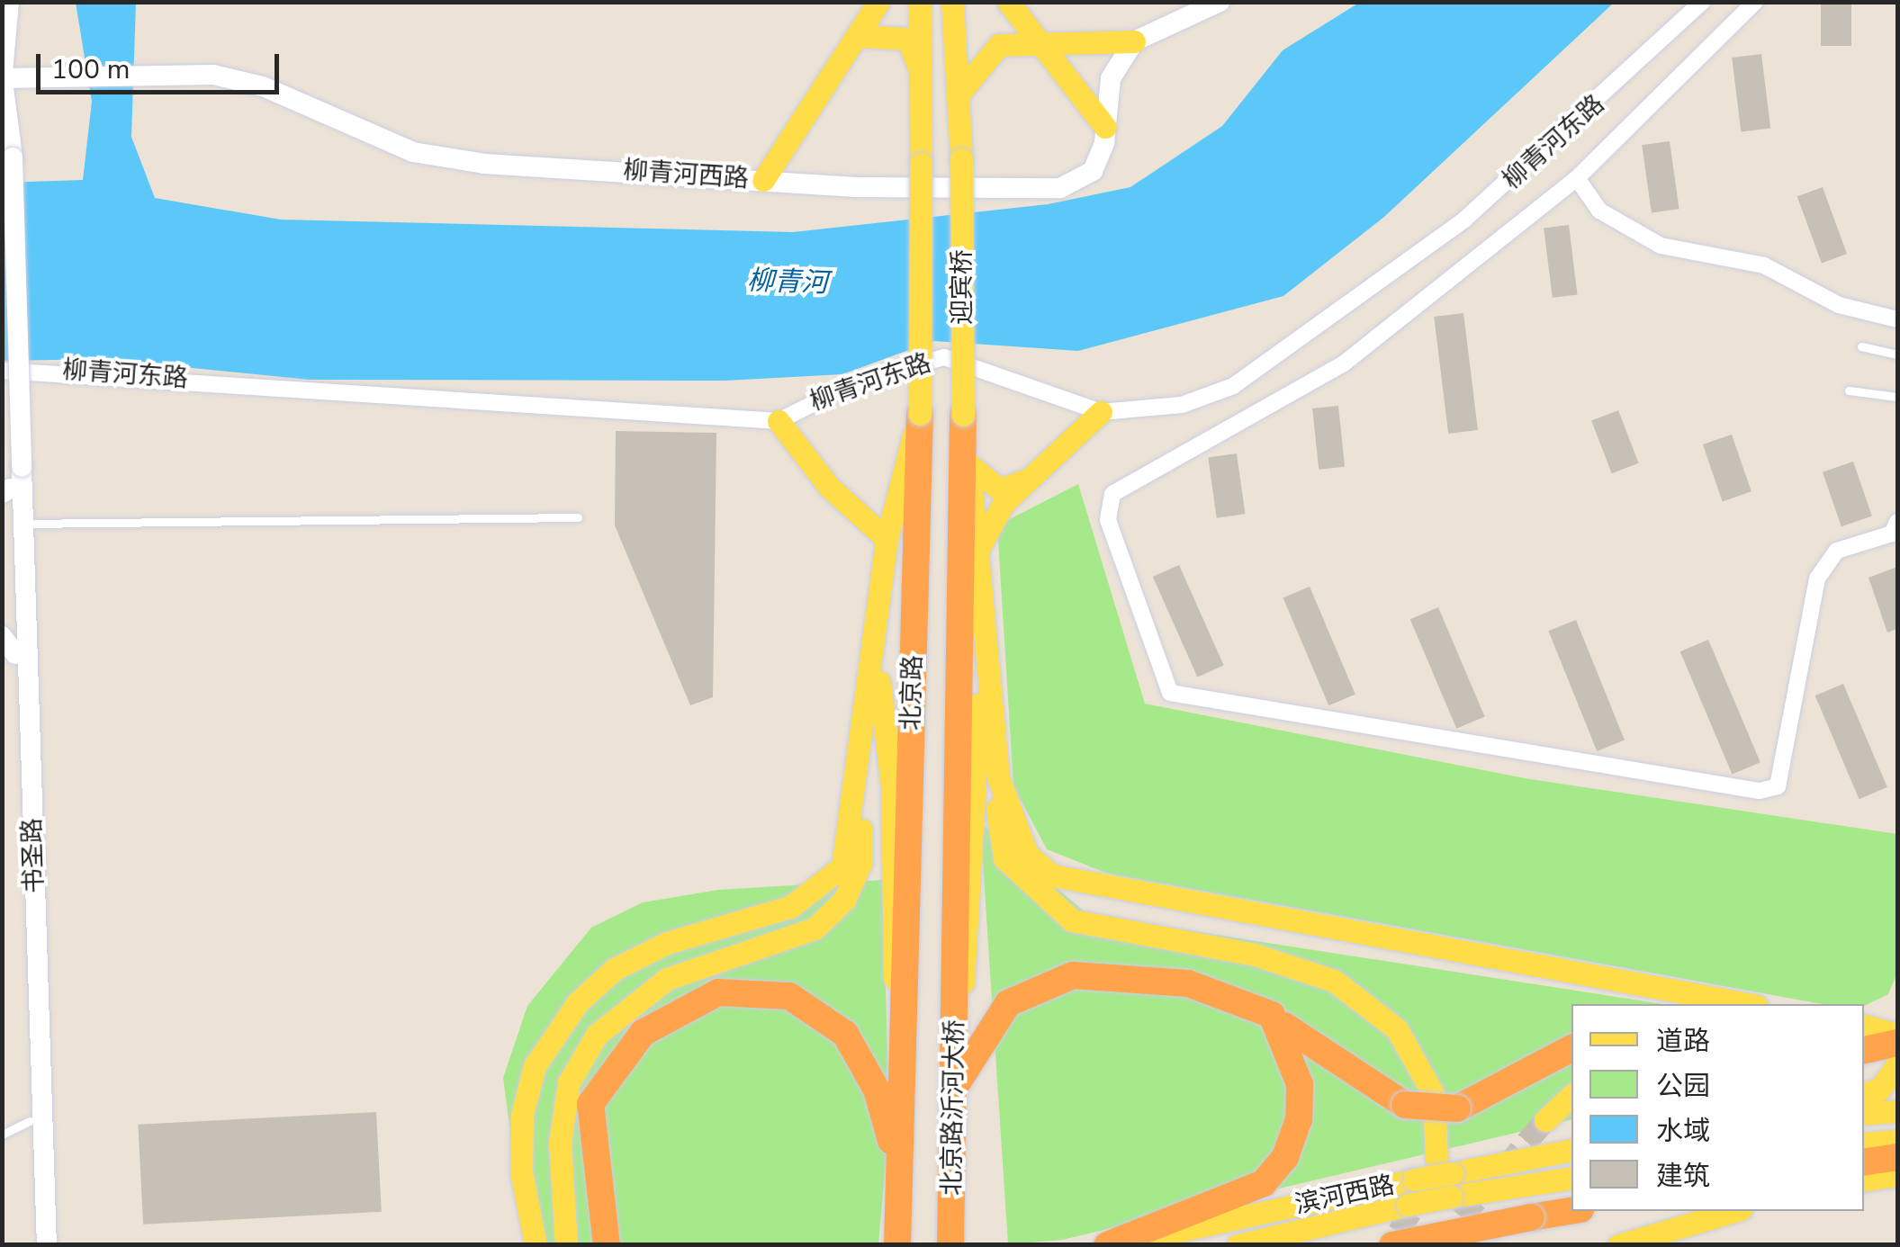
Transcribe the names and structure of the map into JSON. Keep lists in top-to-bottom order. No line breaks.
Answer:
{"streets":{"highway":["北京路","北京路沂河大桥"],"main road":["迎宾桥","滨河西路"],"street":["柳青河东路","柳青河西路","书圣路"]},"crossings":[["迎宾桥","北京路"],["北京路","北京路沂河大桥"]],"water":["柳青河"],"legend":["道路","公园","水域","建筑"],"scale_bar":"100 m"}
